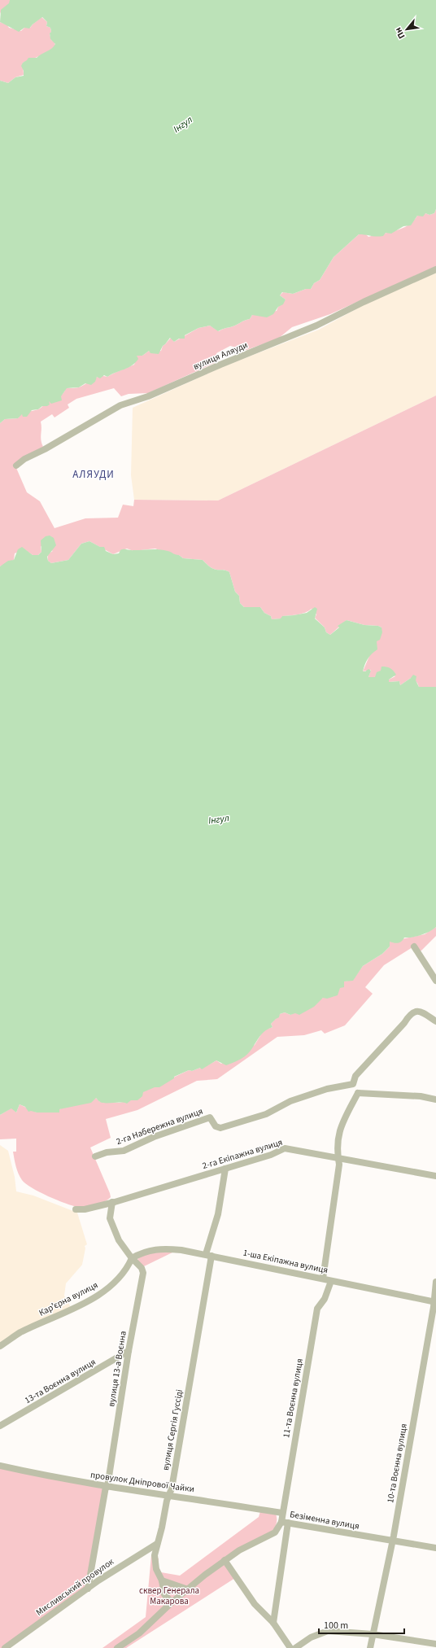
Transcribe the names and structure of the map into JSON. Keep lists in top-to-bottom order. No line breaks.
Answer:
{"streets":{"street":["вулиця Аляуди","2-га Набережна вулиця","2-га Екіпажна вулиця","1-ша Екіпажна вулиця","Карʼєрна вулиця","вулиця 13-а Воєнна","13-та Воєнна вулиця","11-та Воєнна вулиця","вулиця Сергія Гуссіді","10-та Воєнна вулиця","провулок Дніпрової Чайки","Безіменна вулиця","Мисливський провулок"]},"crossings":[["2-га Екіпажна вулиця","вулиця Сергія Гуссіді"],["1-ша Екіпажна вулиця","Карʼєрна вулиця"],["1-ша Екіпажна вулиця","вулиця 13-а Воєнна"],["1-ша Екіпажна вулиця","11-та Воєнна вулиця"],["1-ша Екіпажна вулиця","вулиця Сергія Гуссіді"],["1-ша Екіпажна вулиця","10-та Воєнна вулиця"],["Карʼєрна вулиця","вулиця 13-а Воєнна"],["вулиця 13-а Воєнна","13-та Воєнна вулиця"],["вулиця 13-а Воєнна","провулок Дніпрової Чайки"],["вулиця 13-а Воєнна","Мисливський провулок"],["11-та Воєнна вулиця","провулок Дніпрової Чайки"],["11-та Воєнна вулиця","Безіменна вулиця"],["вулиця Сергія Гуссіді","провулок Дніпрової Чайки"],["вулиця Сергія Гуссіді","Безіменна вулиця"],["вулиця Сергія Гуссіді","Мисливський провулок"],["10-та Воєнна вулиця","Безіменна вулиця"]],"districts":["АЛЯУДИ"],"water":["Інгул"],"parks":["сквер Генерала Макарова"],"scale_bar":"100 m","north":"bottom left"}
